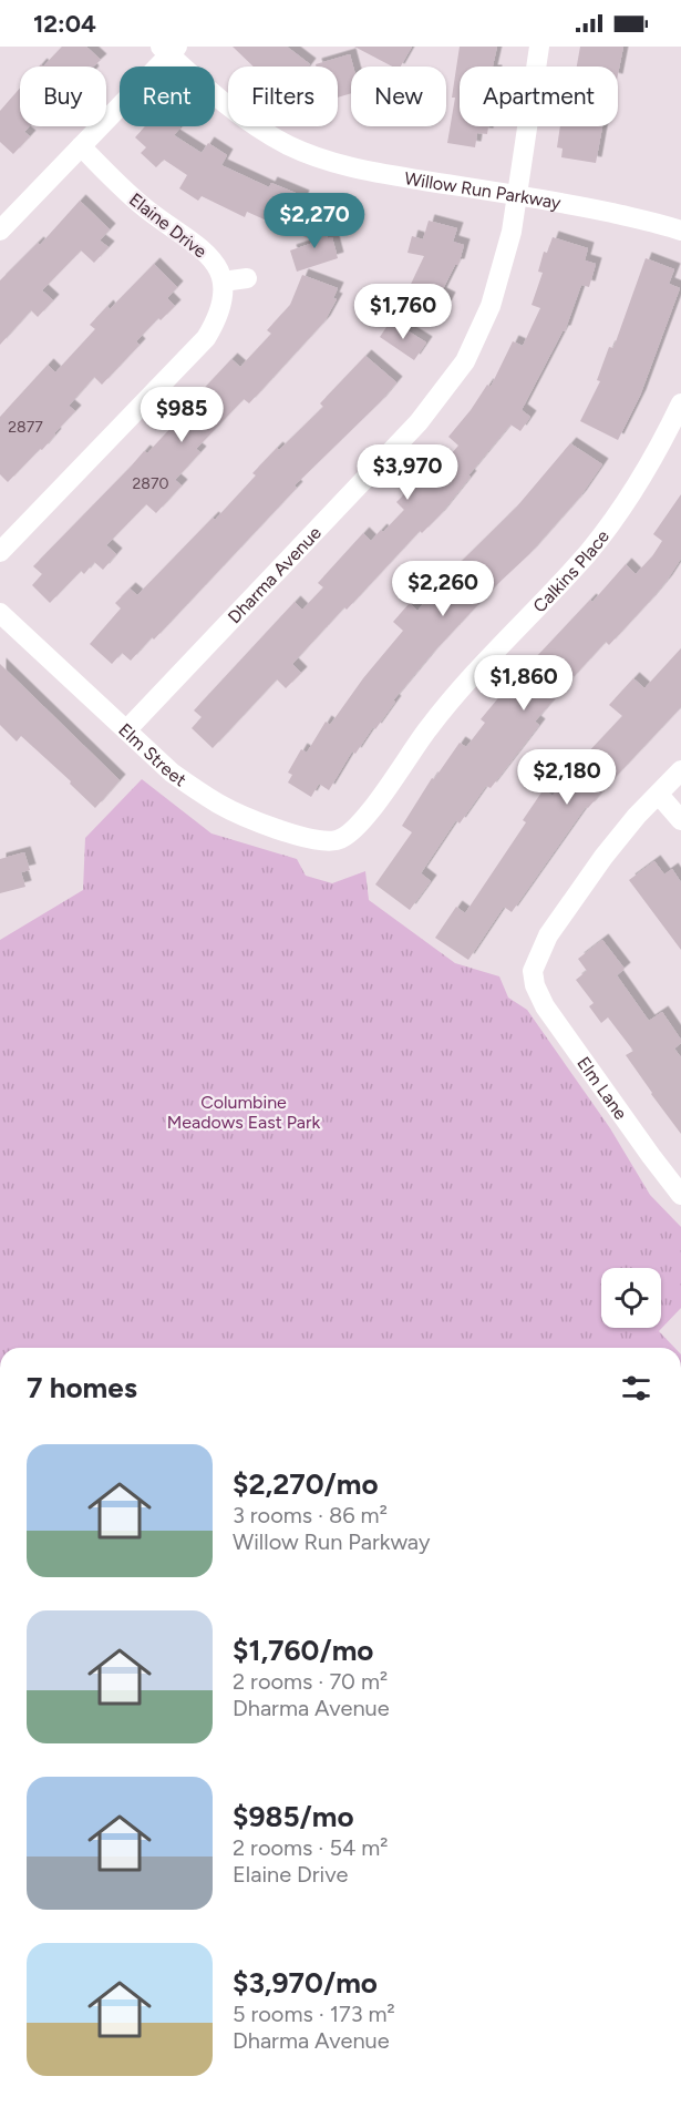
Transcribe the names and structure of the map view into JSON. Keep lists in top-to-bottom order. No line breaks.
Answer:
{"streets":{"street":["Willow Run Parkway","Elaine Drive","Calkins Place","Dharma Avenue","Elm Street","Elm Lane"]},"crossings":[["Willow Run Parkway","Dharma Avenue"],["Calkins Place","Elm Street"],["Dharma Avenue","Elm Street"]],"parks":["Columbine Meadows East Park"],"house_numbers":["2877","2870"],"page":{"status":"12:04","chip":["Buy","Rent","Filters","New","Apartment"],"price":["$2,270","$1,760","$985","$3,970","$2,260","$1,860","$2,180"],"heading":"7 homes","list":[{"name":"$2,270/mo","note":"3 rooms · 86 m² · Willow Run Parkway"},{"name":"$1,760/mo","note":"2 rooms · 70 m² · Dharma Avenue"},{"name":"$985/mo","note":"2 rooms · 54 m² · Elaine Drive"},{"name":"$3,970/mo","note":"5 rooms · 173 m² · Dharma Avenue"}]}}
